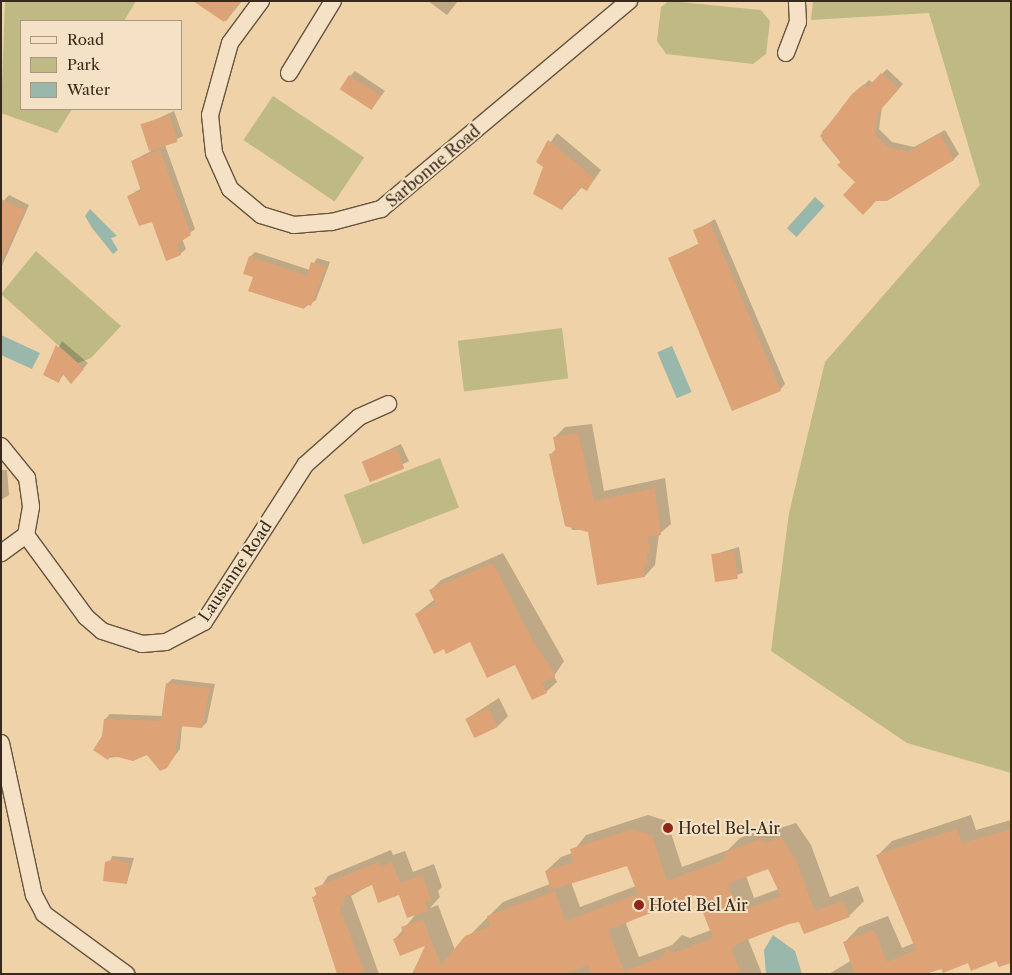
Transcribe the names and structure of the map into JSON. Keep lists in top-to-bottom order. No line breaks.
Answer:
{"streets":{"street":["Sarbonne Road","Lausanne Road"]},"places":["Hotel Bel-Air","Hotel Bel Air"],"legend":["Road","Park","Water"]}
